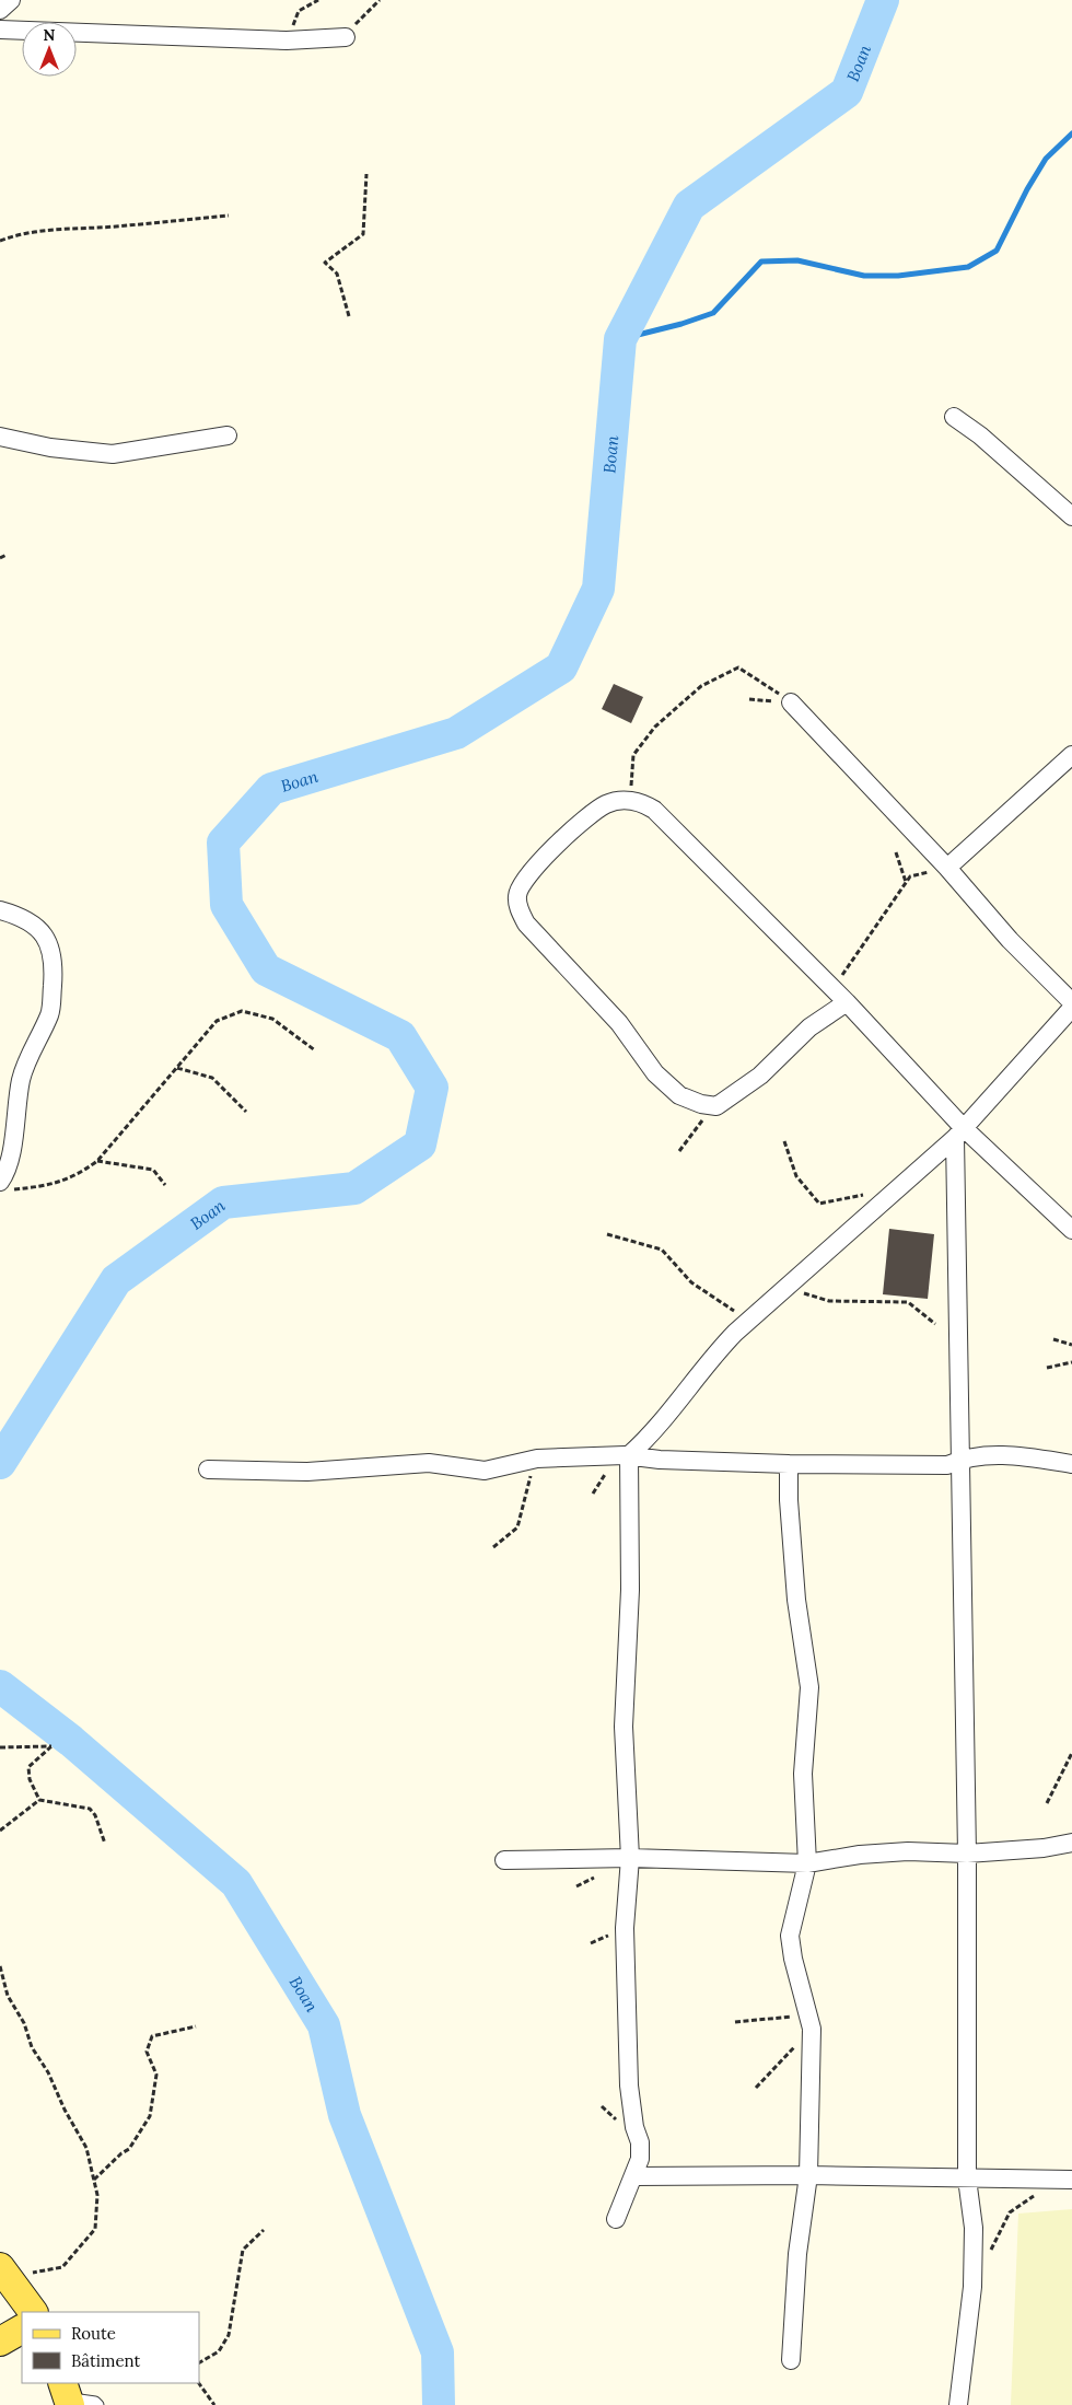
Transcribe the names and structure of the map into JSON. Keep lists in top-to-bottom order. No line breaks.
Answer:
{"water":["Boan"],"legend":["Route","Bâtiment"],"north":"top"}
